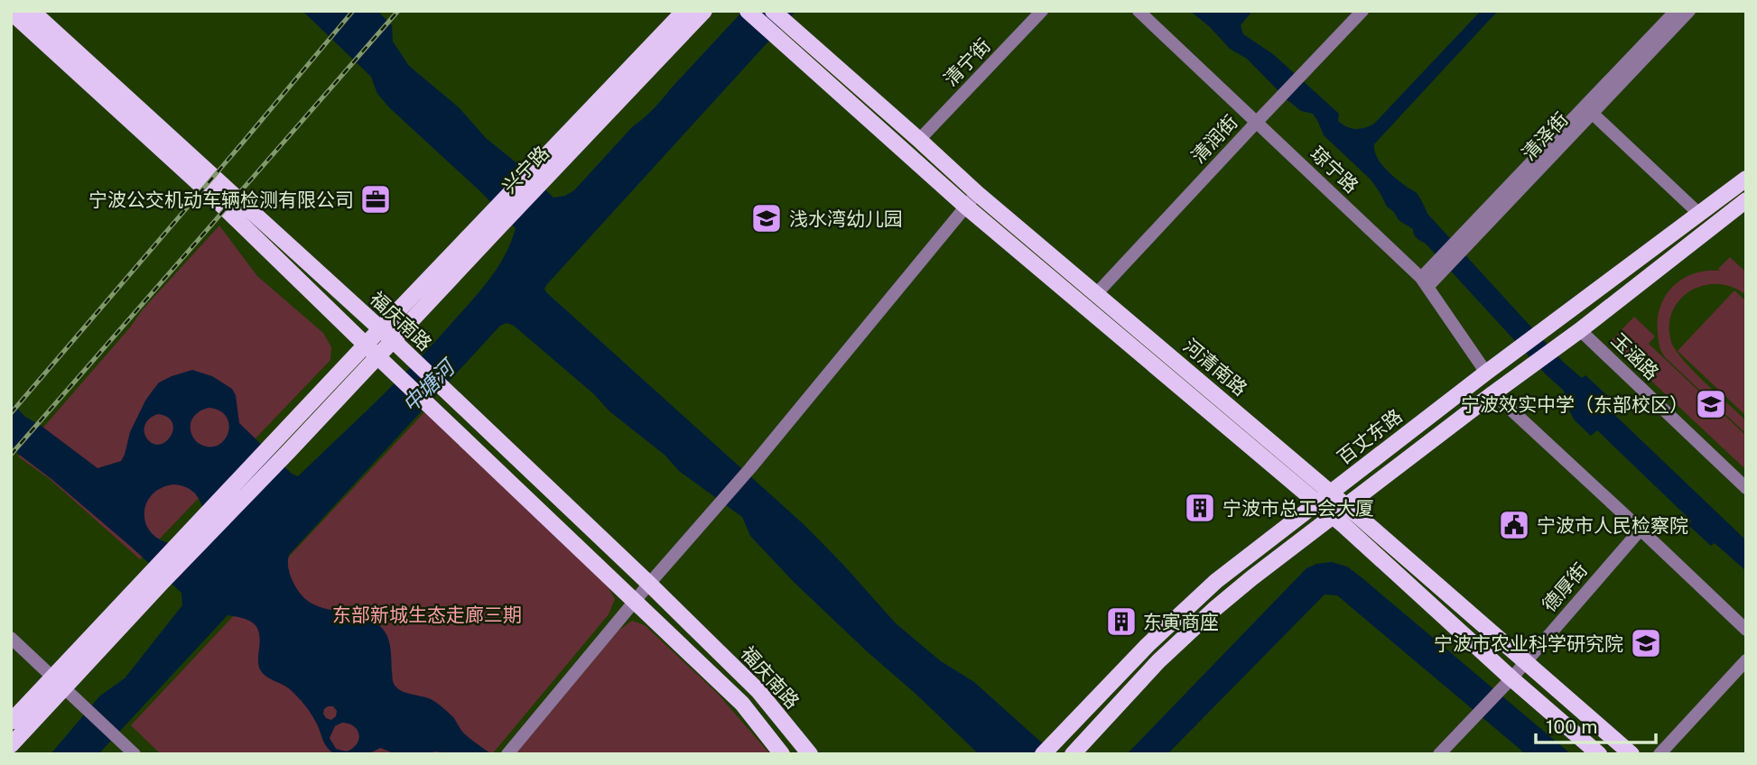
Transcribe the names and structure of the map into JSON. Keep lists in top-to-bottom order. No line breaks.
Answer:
{"streets":{"main road":["兴宁路","福庆南路","河清南路","百丈东路"],"street":["清宁街","清泽街","清润街","琼宁路","玉涵路","德厚街"]},"crossings":[["清宁街","河清南路"],["清泽街","琼宁路"],["清润街","琼宁路"],["清润街","河清南路"],["琼宁路","百丈东路"],["河清南路","百丈东路"],["河清南路","德厚街"]],"water":["中塘河"],"parks":["东部新城生态走廊三期"],"places":{"office":["宁波公交机动车辆检测有限公司"],"school or university":["浅水湾幼儿园","宁波效实中学（东部校区）","宁波市农业科学研究院"],"building":["宁波市总工会大厦","东寅商座"],"public building":["宁波市人民检察院"]},"scale_bar":"100 m"}
